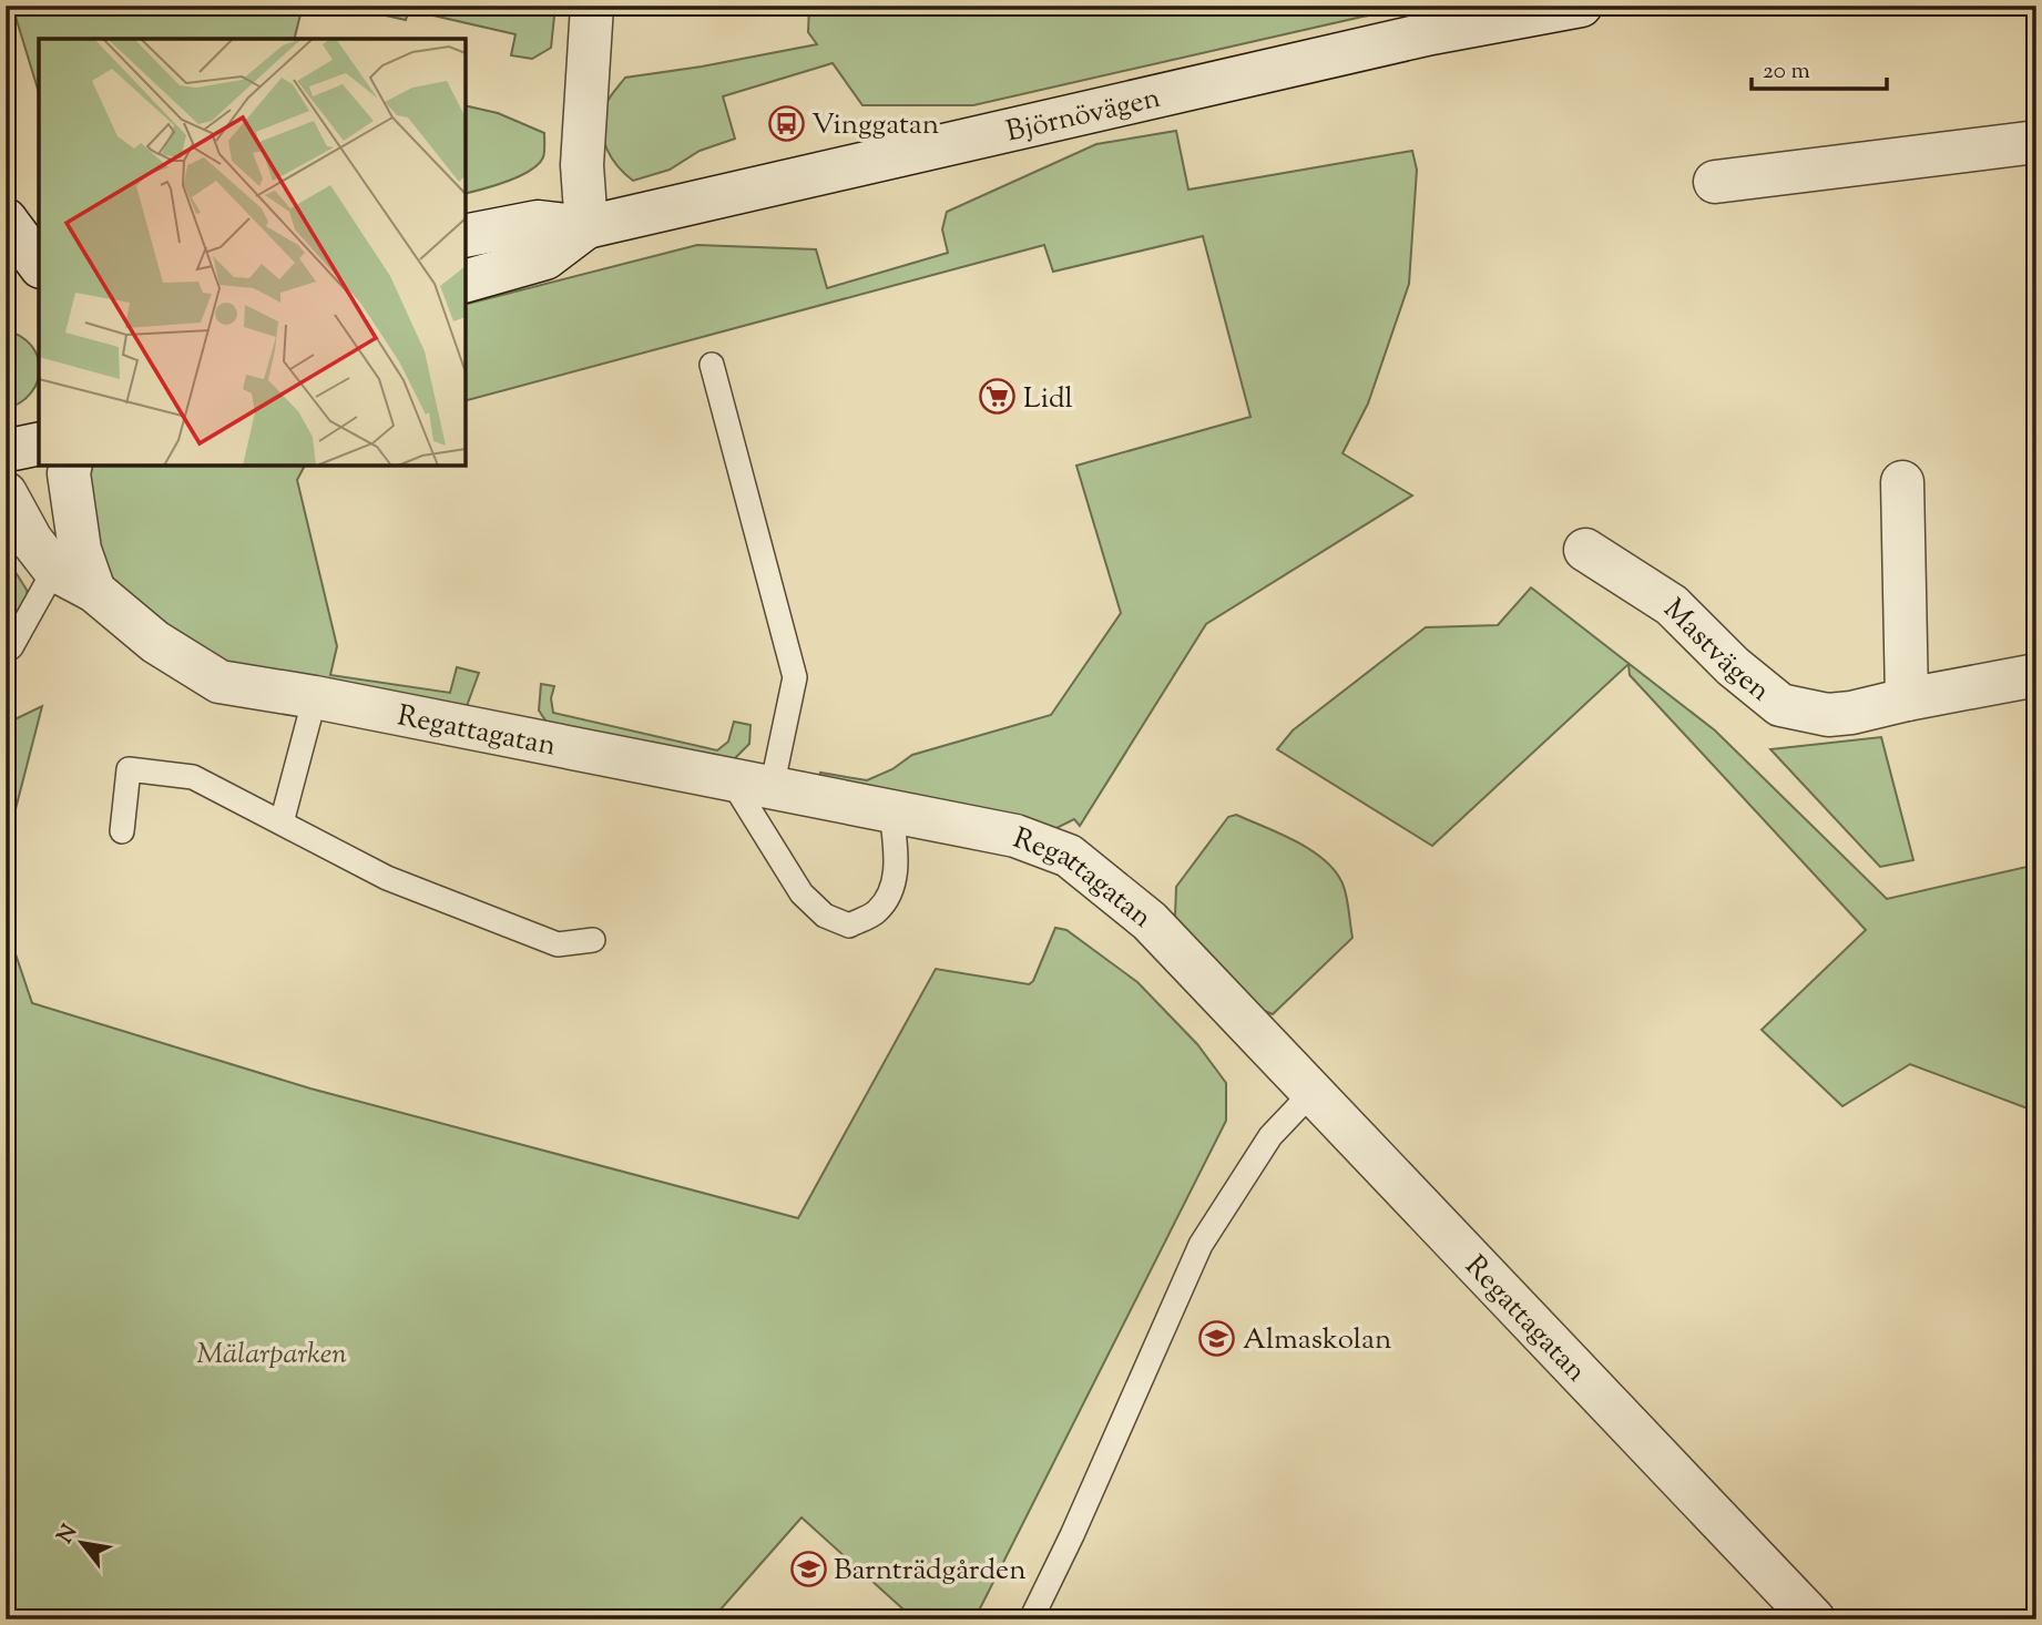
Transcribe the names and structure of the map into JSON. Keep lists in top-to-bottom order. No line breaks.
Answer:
{"streets":{"street":["Björnövägen","Mastvägen","Regattagatan"]},"parks":["Mälarparken"],"places":{"bus stop":["Vinggatan"],"supermarket":["Lidl"],"school or university":["Almaskolan","Barnträdgården"]},"scale_bar":"20 m","north":"top left"}
